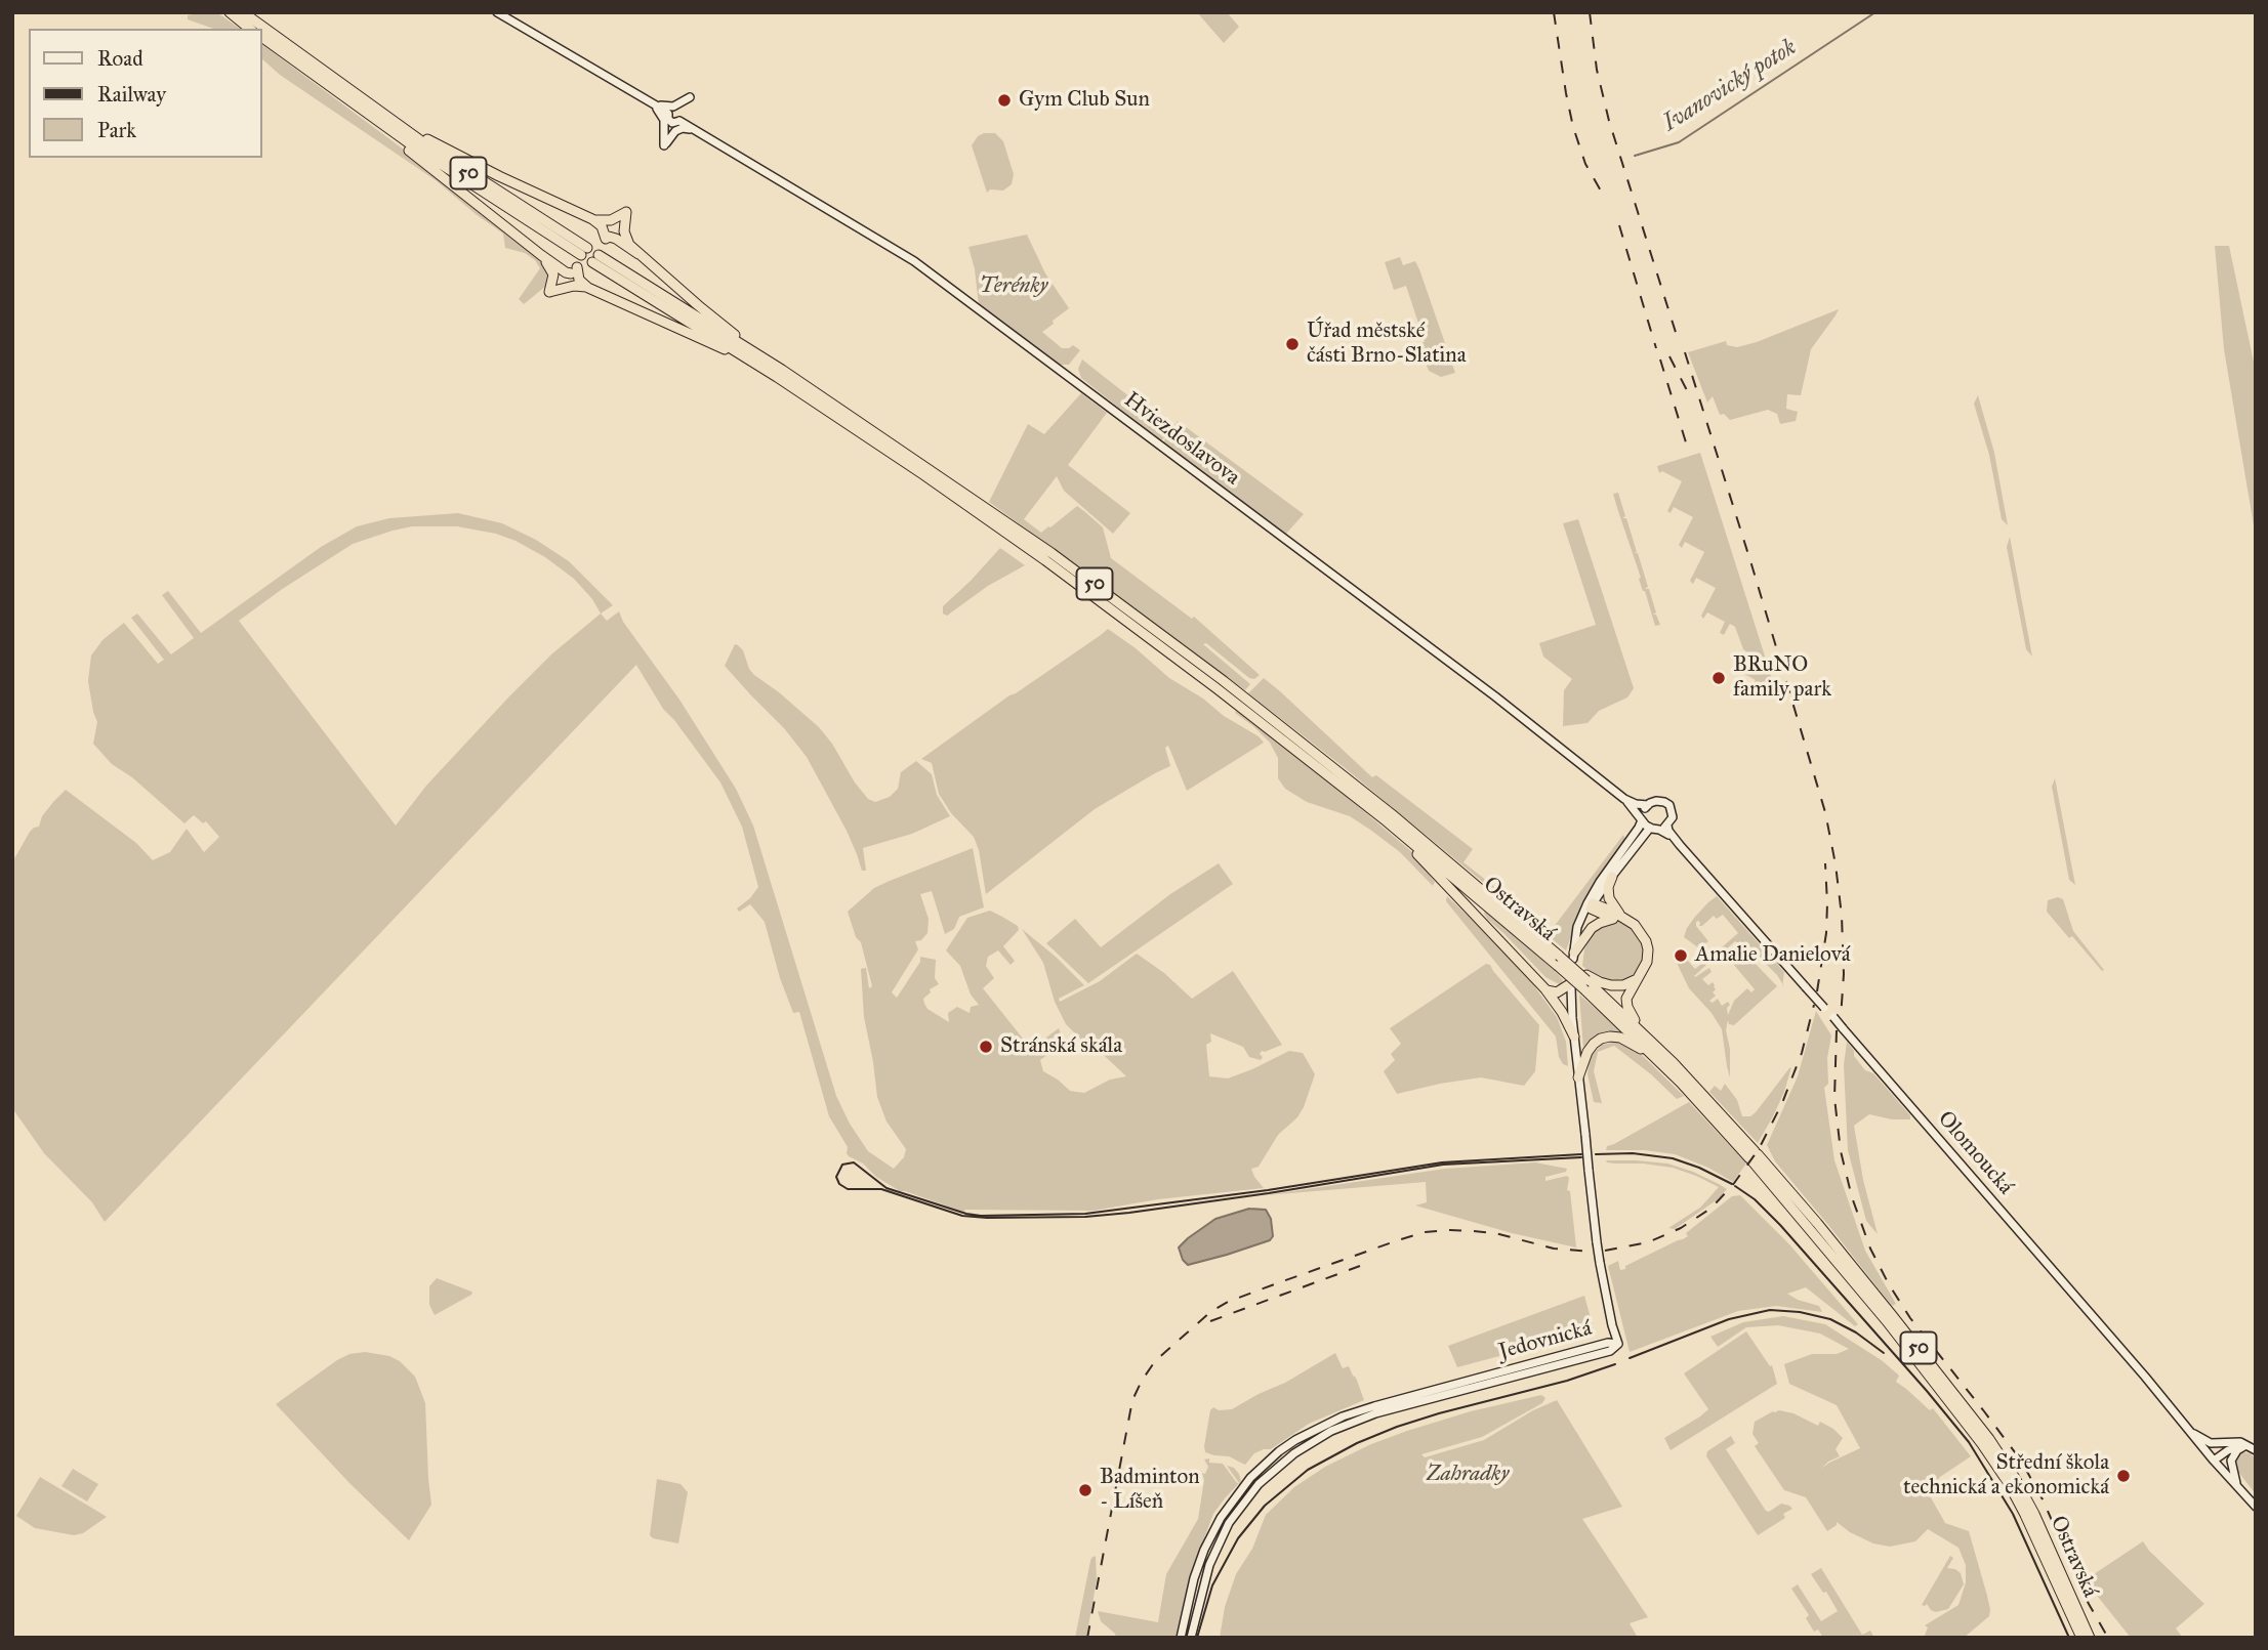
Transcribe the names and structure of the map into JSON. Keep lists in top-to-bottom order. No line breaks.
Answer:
{"streets":{"highway":["50","Ostravská"],"main road":["Hviezdoslavova","Olomoucká","Jedovnická"]},"crossings":[["50","Ostravská"],["Hviezdoslavova","Olomoucká"]],"water":["Ivanovický potok"],"parks":["Terénky","Zahradky"],"places":["Gym Club Sun","Úřad městské části Brno-Slatina","BRuNO family park","Amalie Danielová","Stránská skála","Střední škola technická a ekonomická","Badminton - Líšeň"],"legend":["Road","Railway","Park"]}
